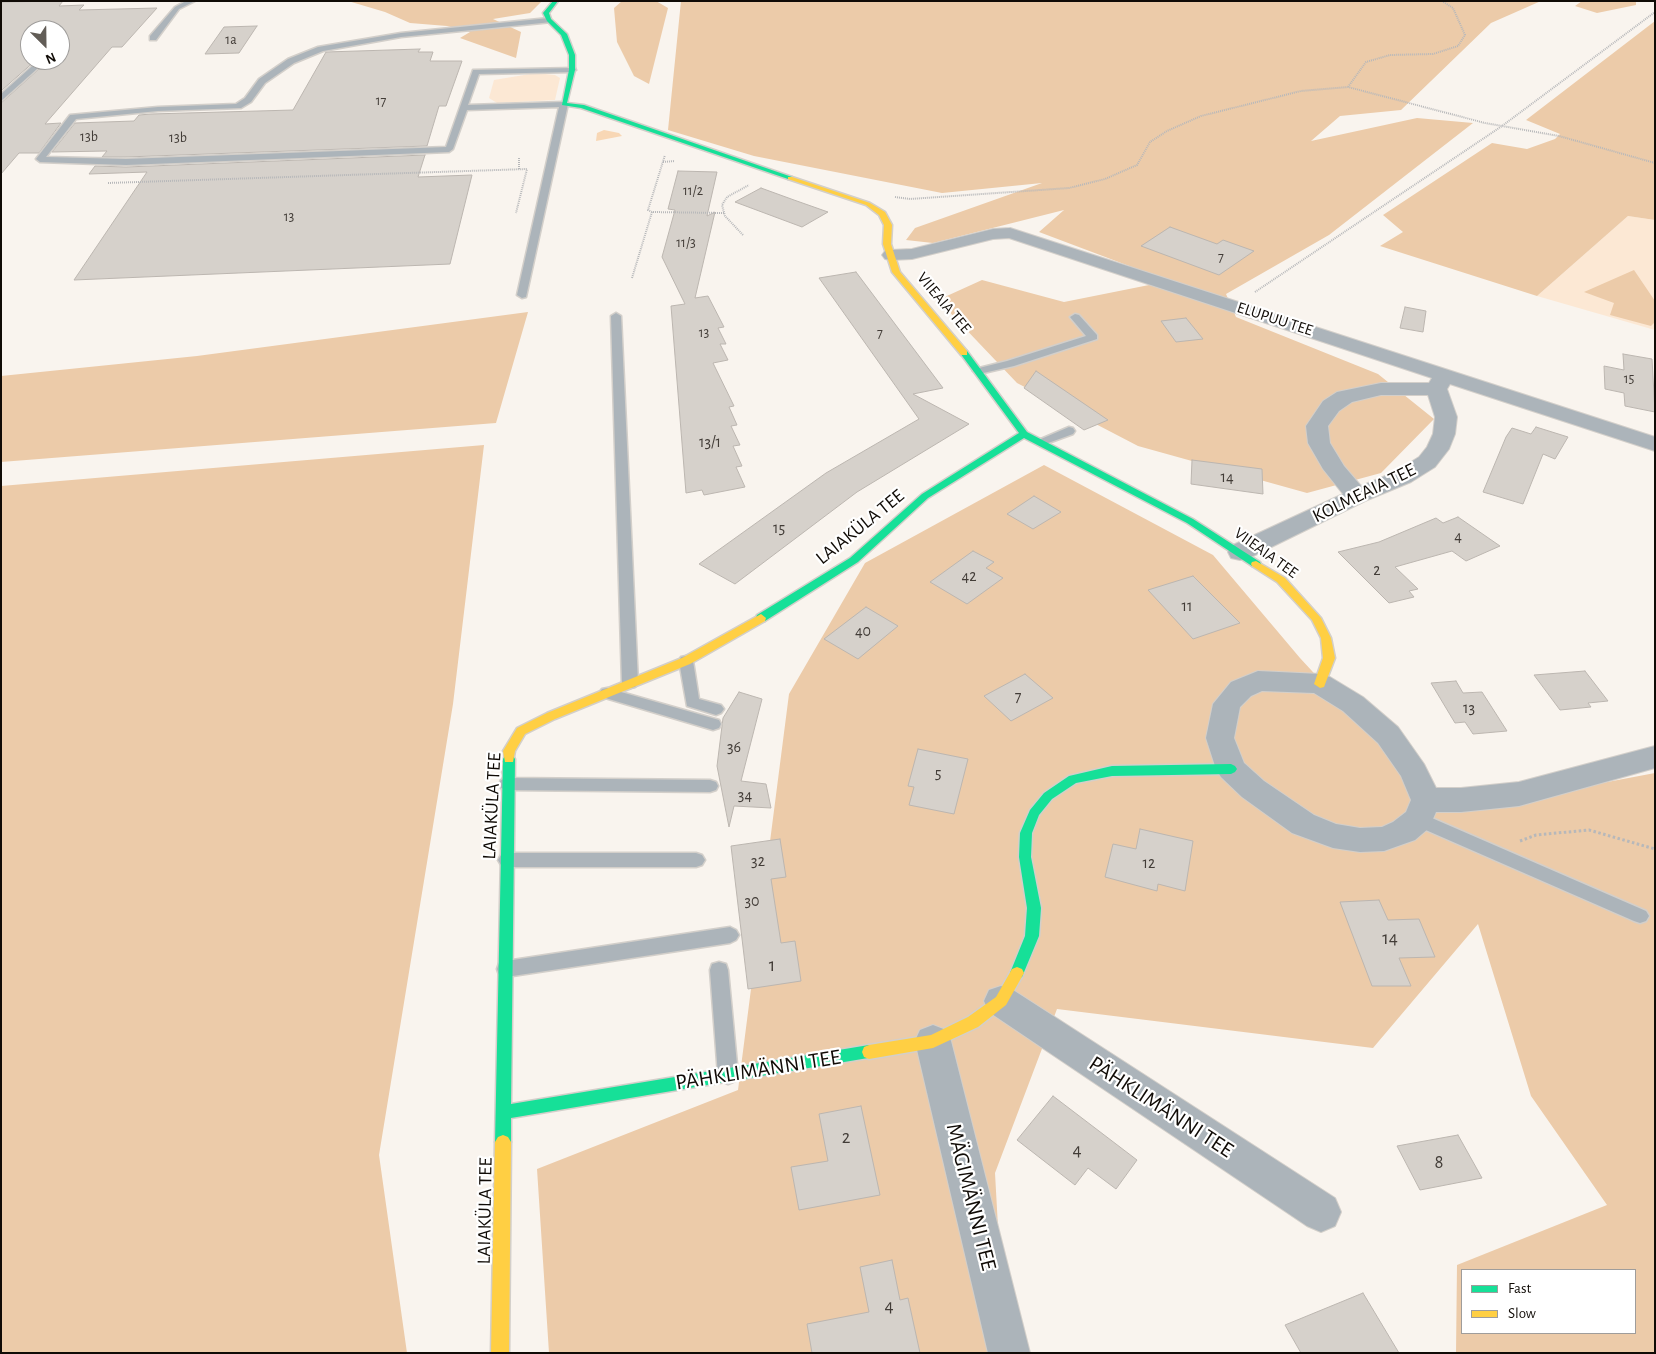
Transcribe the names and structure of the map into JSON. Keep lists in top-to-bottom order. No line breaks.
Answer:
{"streets":{"street":["VIIEAIA TEE","ELUPUU TEE","KOLMEAIA TEE","LAIAKÜLA TEE","PÄHKLIMÄNNI TEE","MÄGIMÄNNI TEE"]},"crossings":[["VIIEAIA TEE","ELUPUU TEE"],["VIIEAIA TEE","KOLMEAIA TEE"],["VIIEAIA TEE","LAIAKÜLA TEE"],["VIIEAIA TEE","PÄHKLIMÄNNI TEE"],["ELUPUU TEE","KOLMEAIA TEE"],["LAIAKÜLA TEE","PÄHKLIMÄNNI TEE"],["PÄHKLIMÄNNI TEE","MÄGIMÄNNI TEE"]],"house_numbers":["1a","17","13b","13b","11/2","13","11/3","7","13","7","15","13/1","14","15","4","2","42","11","40","7","13","36","5","34","32","12","30","14","1","2","4","8","4"],"legend":["Fast","Slow"],"north":"bottom right"}
